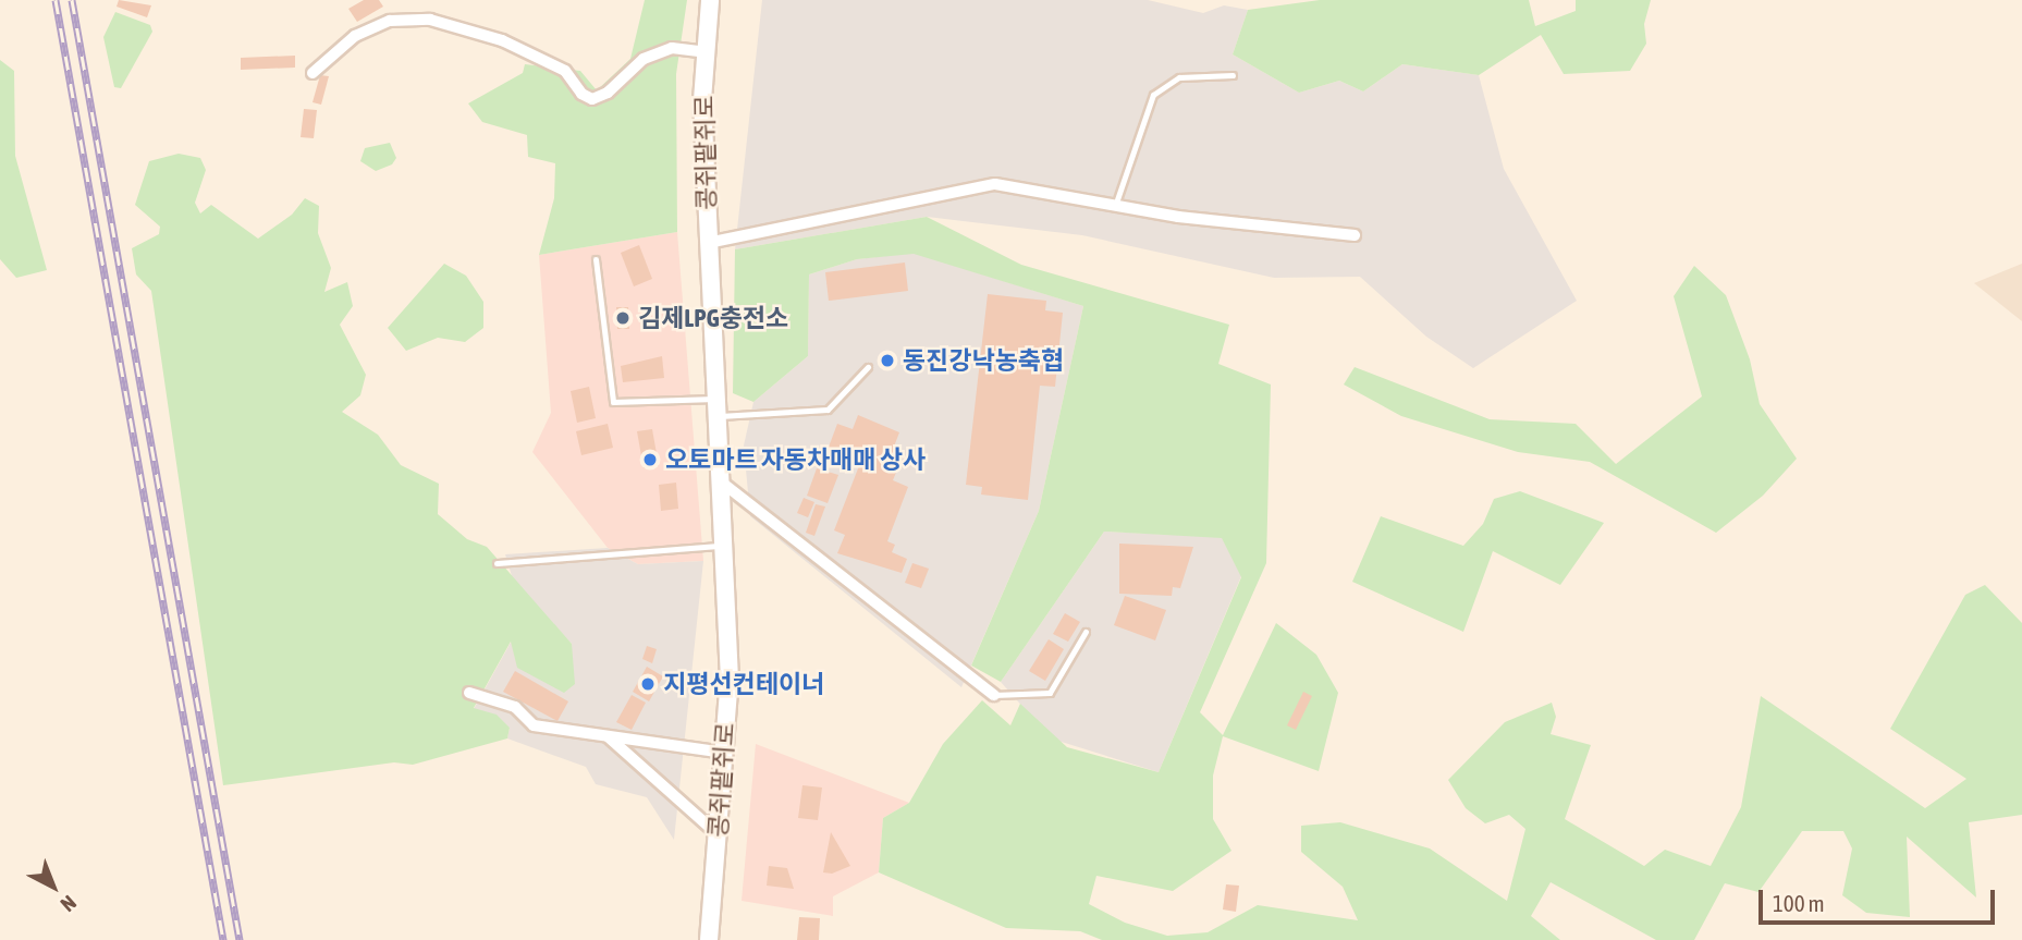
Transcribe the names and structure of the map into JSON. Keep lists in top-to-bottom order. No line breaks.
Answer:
{"streets":{"main road":["콩쥐팥쥐로"]},"places":["김제LPG충전소","동진강낙농축협","오토마트 자동차매매 상사","지평선컨테이너"],"scale_bar":"100 m","north":"bottom right"}
